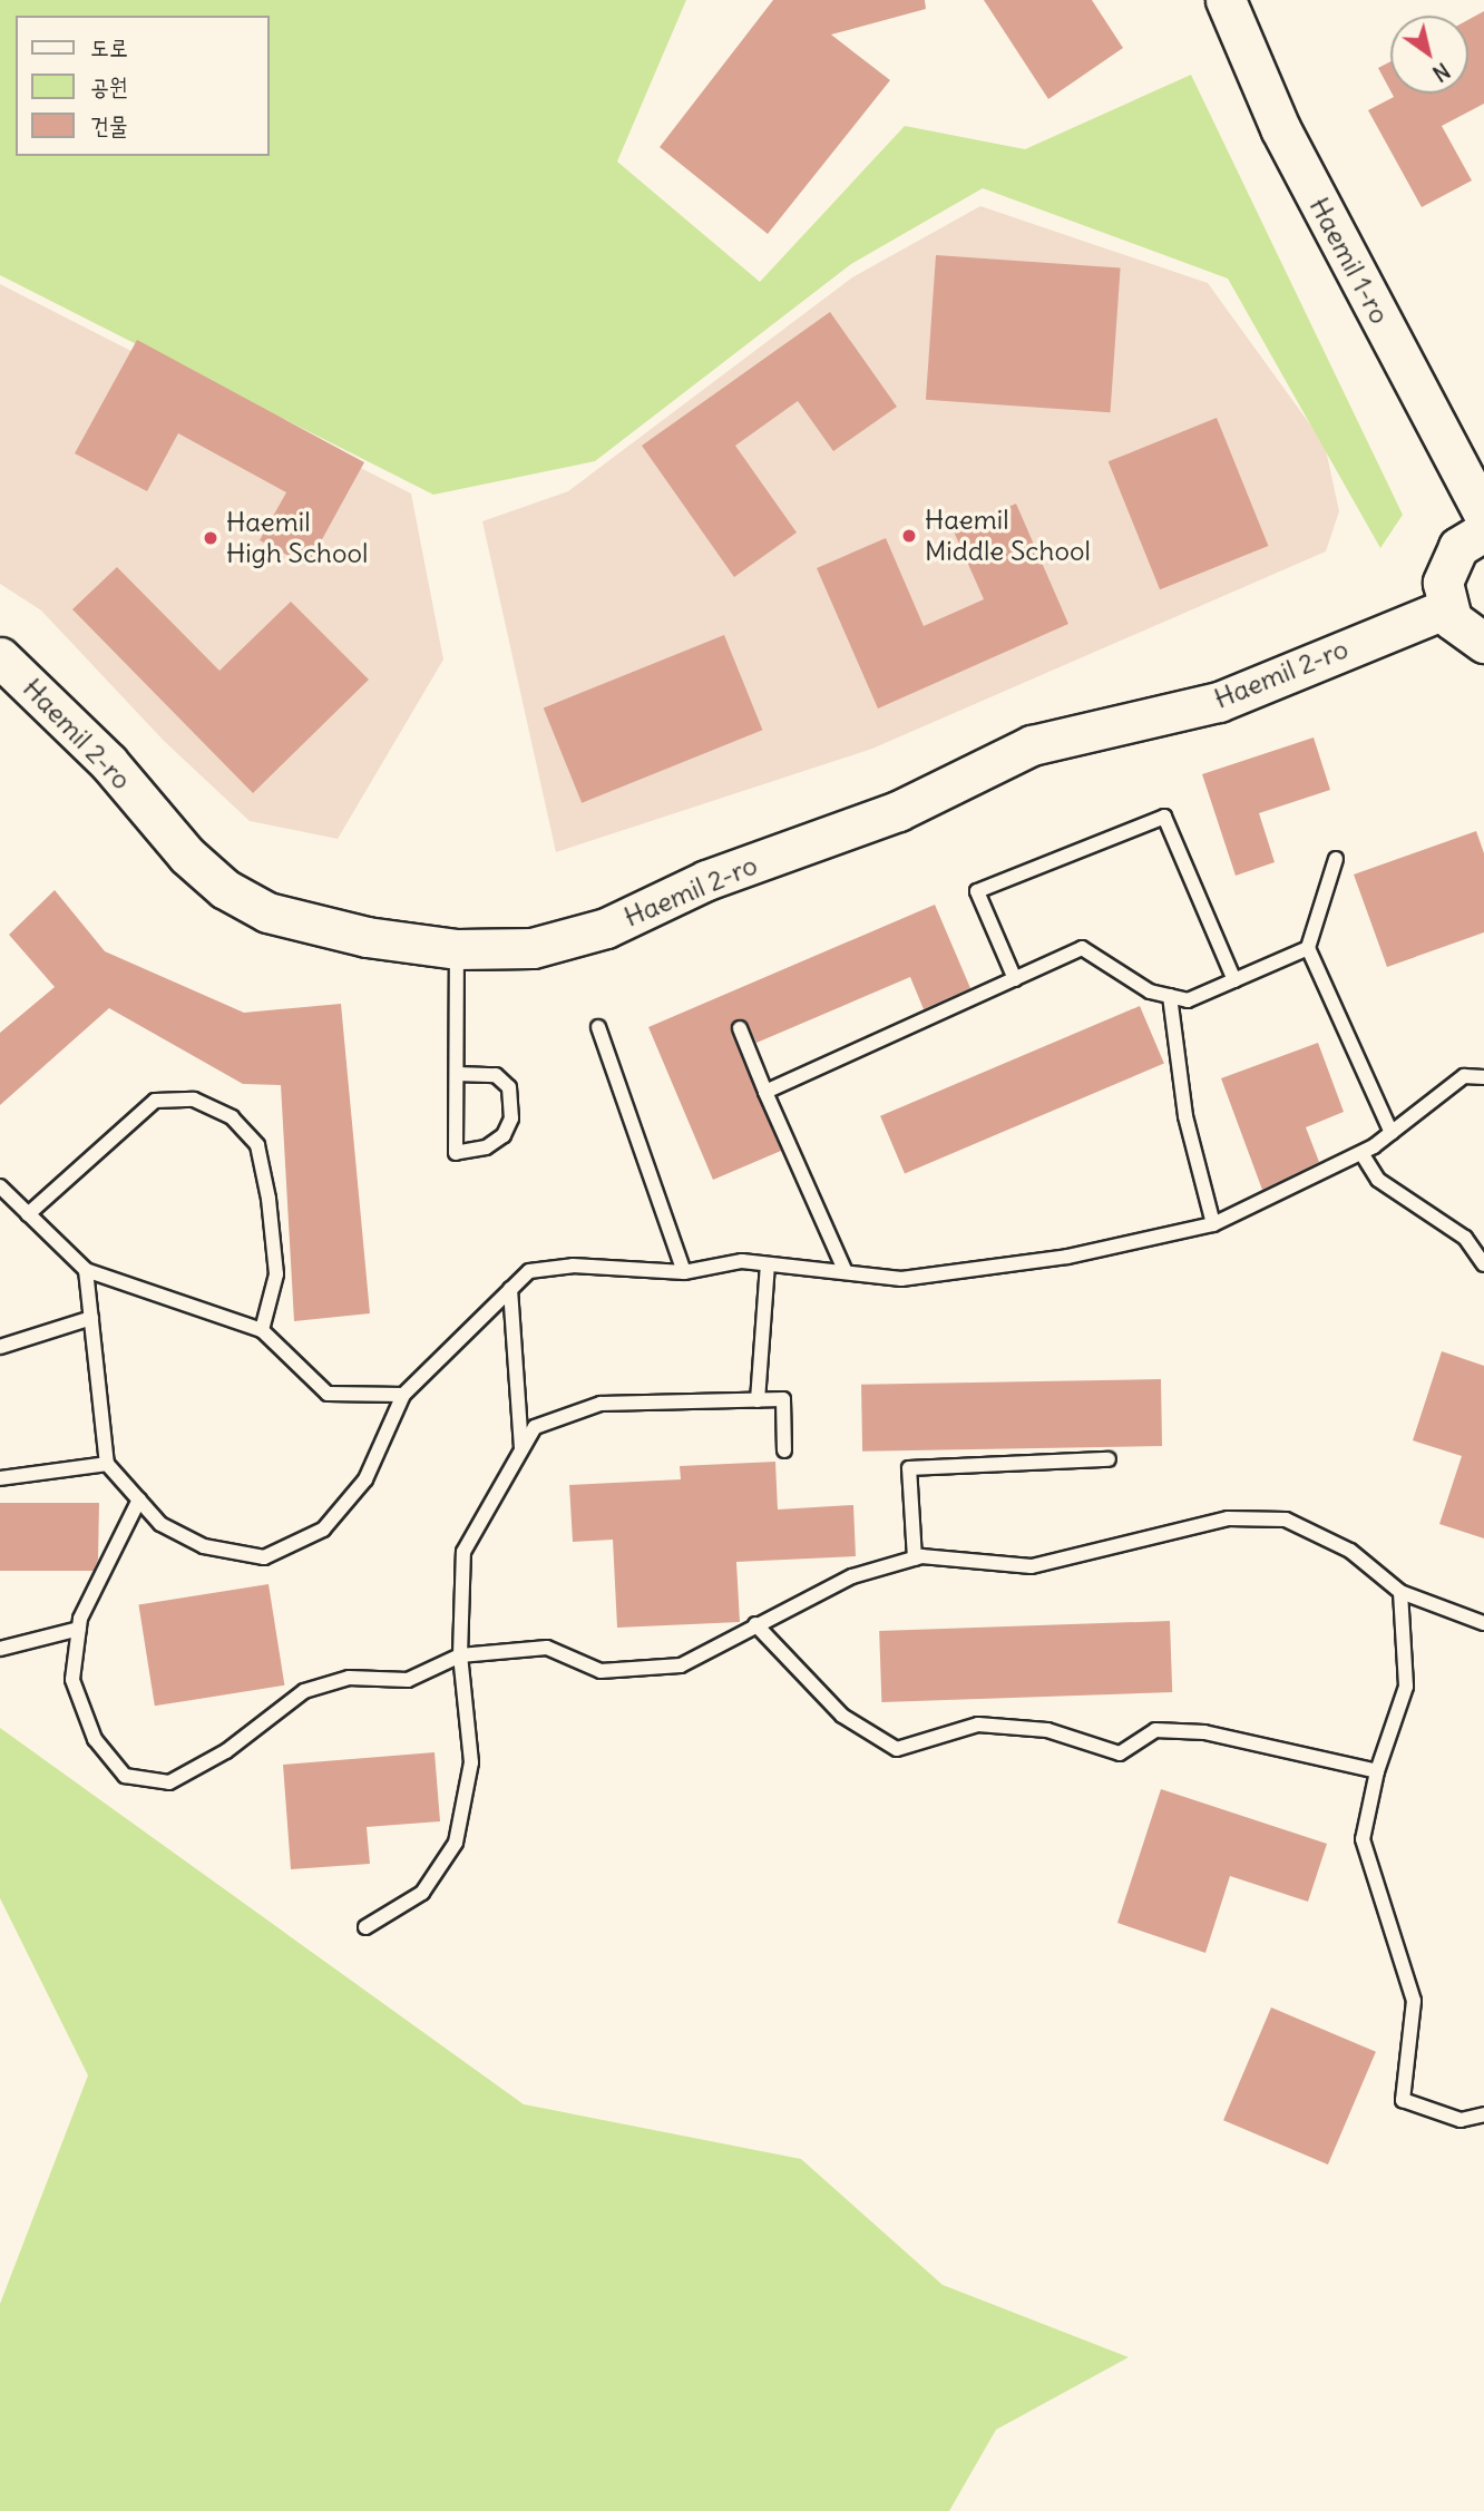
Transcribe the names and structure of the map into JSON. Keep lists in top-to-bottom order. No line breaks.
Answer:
{"streets":{"street":["Haemil 1-ro","Haemil 2-ro"]},"places":["Haemil Middle School","Haemil High School"],"legend":["도로","공원","건물"],"north":"bottom right"}
